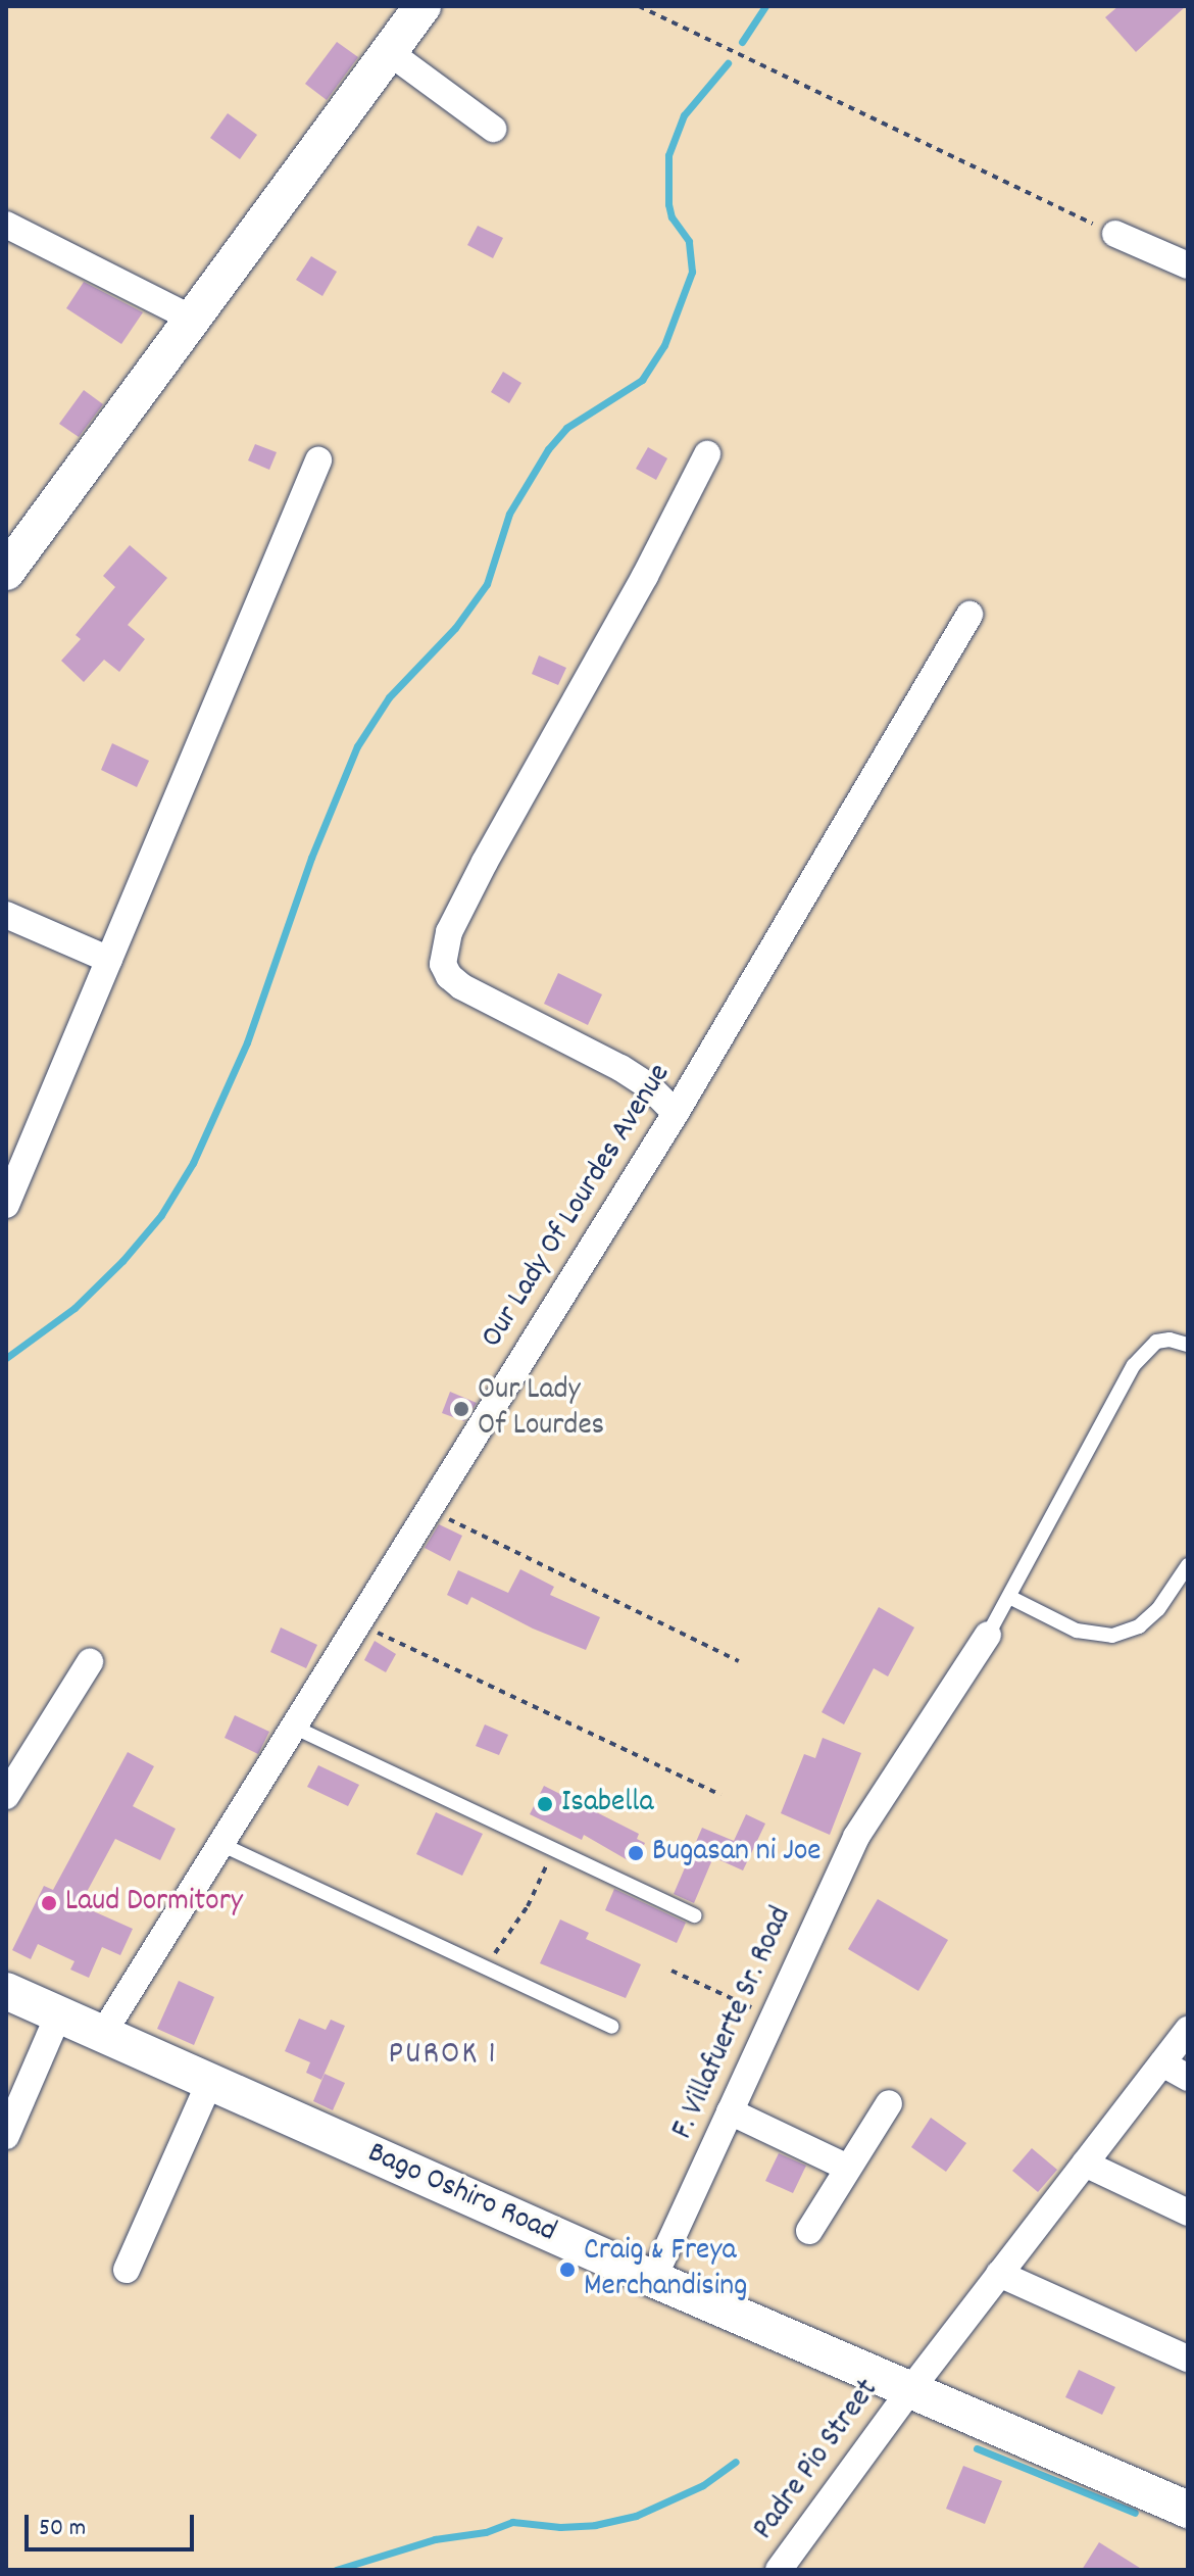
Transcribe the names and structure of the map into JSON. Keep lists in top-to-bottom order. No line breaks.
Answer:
{"streets":{"street":["Our Lady Of Lourdes Avenue","F. Villafuerte Sr. Road","Bago Oshiro Road","Padre Pio Street"]},"crossings":[["Our Lady Of Lourdes Avenue","Bago Oshiro Road"],["F. Villafuerte Sr. Road","Bago Oshiro Road"],["Bago Oshiro Road","Padre Pio Street"]],"districts":["PUROK 1"],"places":["Our Lady Of Lourdes","Isabella","Bugasan ni Joe","Laud Dormitory","Craig & Freya Merchandising"],"scale_bar":"50 m"}
